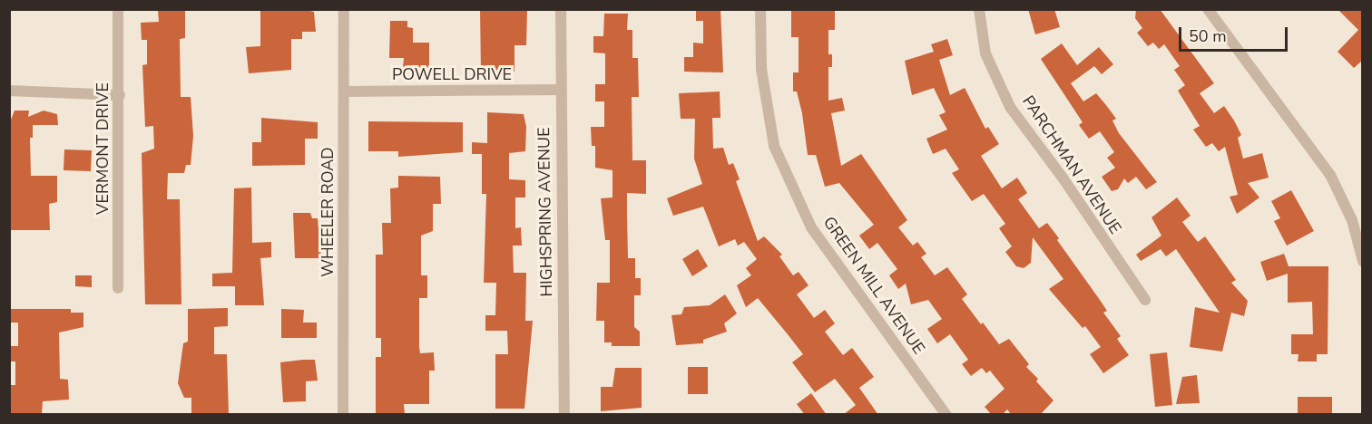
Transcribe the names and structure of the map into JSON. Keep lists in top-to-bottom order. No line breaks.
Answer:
{"streets":{"street":["POWELL DRIVE","VERMONT DRIVE","PARCHMAN AVENUE","WHEELER ROAD","HIGHSPRING AVENUE","GREEN MILL AVENUE"]},"crossings":[["POWELL DRIVE","WHEELER ROAD"],["POWELL DRIVE","HIGHSPRING AVENUE"]],"scale_bar":"50 m"}
